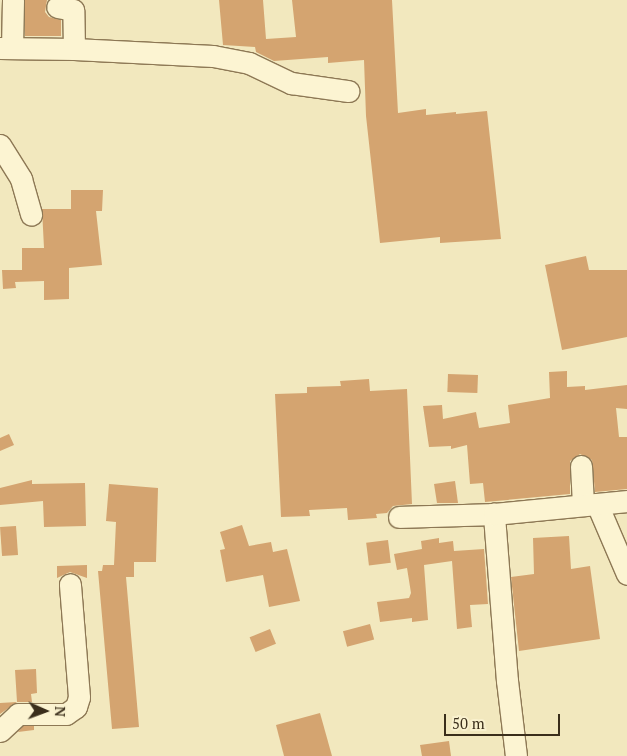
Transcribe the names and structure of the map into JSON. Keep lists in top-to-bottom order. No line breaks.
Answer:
{"scale_bar":"50 m","north":"right"}
